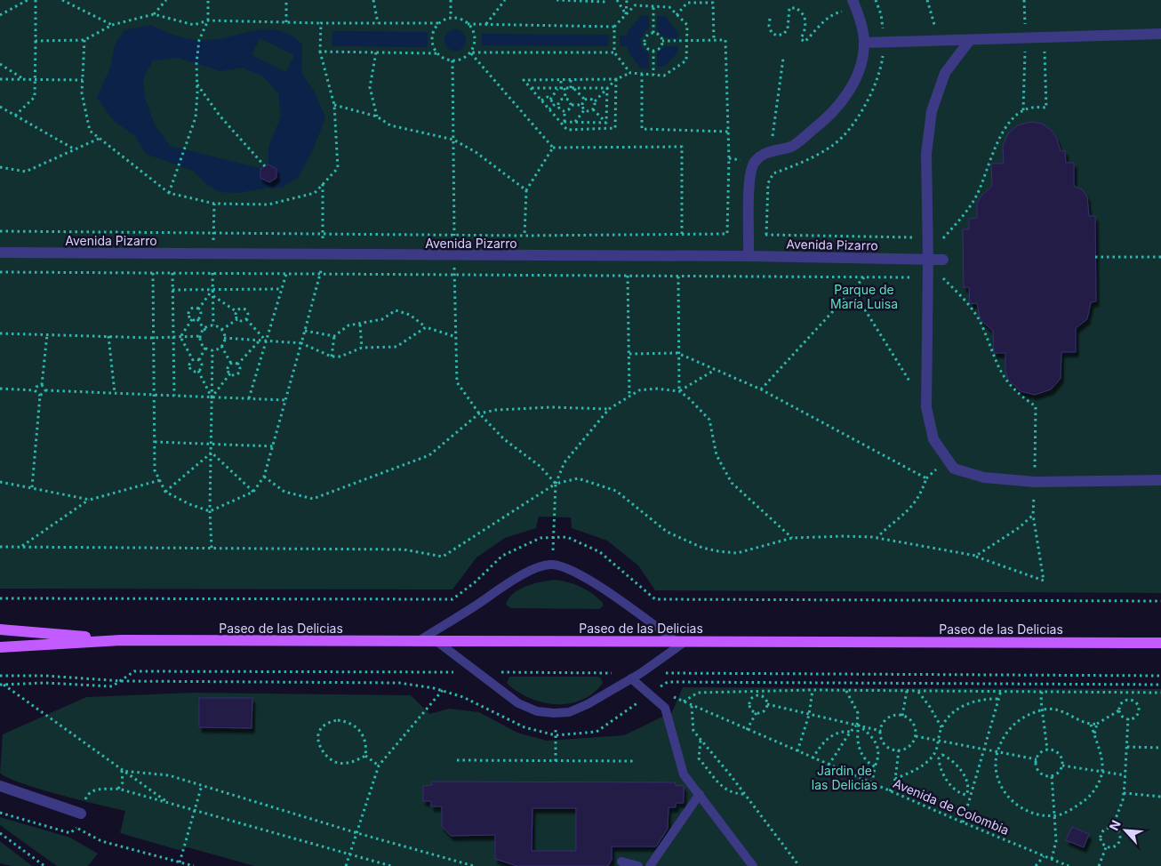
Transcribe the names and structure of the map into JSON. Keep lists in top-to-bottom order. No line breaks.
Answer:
{"streets":{"main road":["Paseo de las Delicias"],"street":["Avenida Pizarro"],"path":["Avenida de Colombia"]},"parks":["Parque de María Luisa","Jardin de las Delicias"],"north":"top left"}
